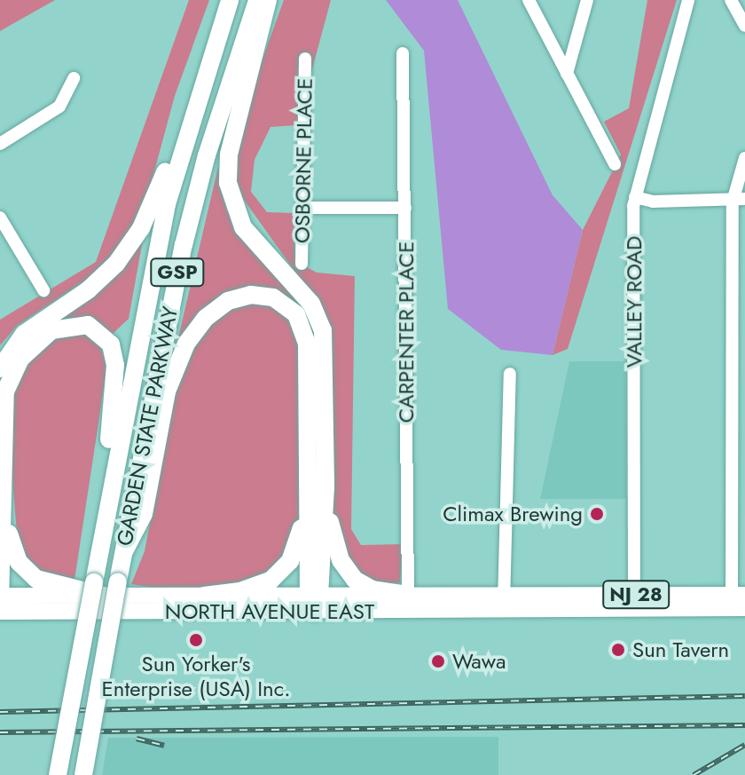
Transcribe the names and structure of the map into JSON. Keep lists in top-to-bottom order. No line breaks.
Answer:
{"streets":{"highway":["GSP","GARDEN STATE PARKWAY"],"main road":["NJ 28","NORTH AVENUE EAST"],"street":["OSBORNE PLACE","VALLEY ROAD","CARPENTER PLACE"]},"crossings":[["VALLEY ROAD","NJ 28"],["VALLEY ROAD","NORTH AVENUE EAST"],["CARPENTER PLACE","NORTH AVENUE EAST"],["GARDEN STATE PARKWAY","NORTH AVENUE EAST"],["NJ 28","NORTH AVENUE EAST"]],"places":["Climax Brewing","Sun Yorker's Enterprise (USA) Inc.","Sun Tavern","Wawa"]}
